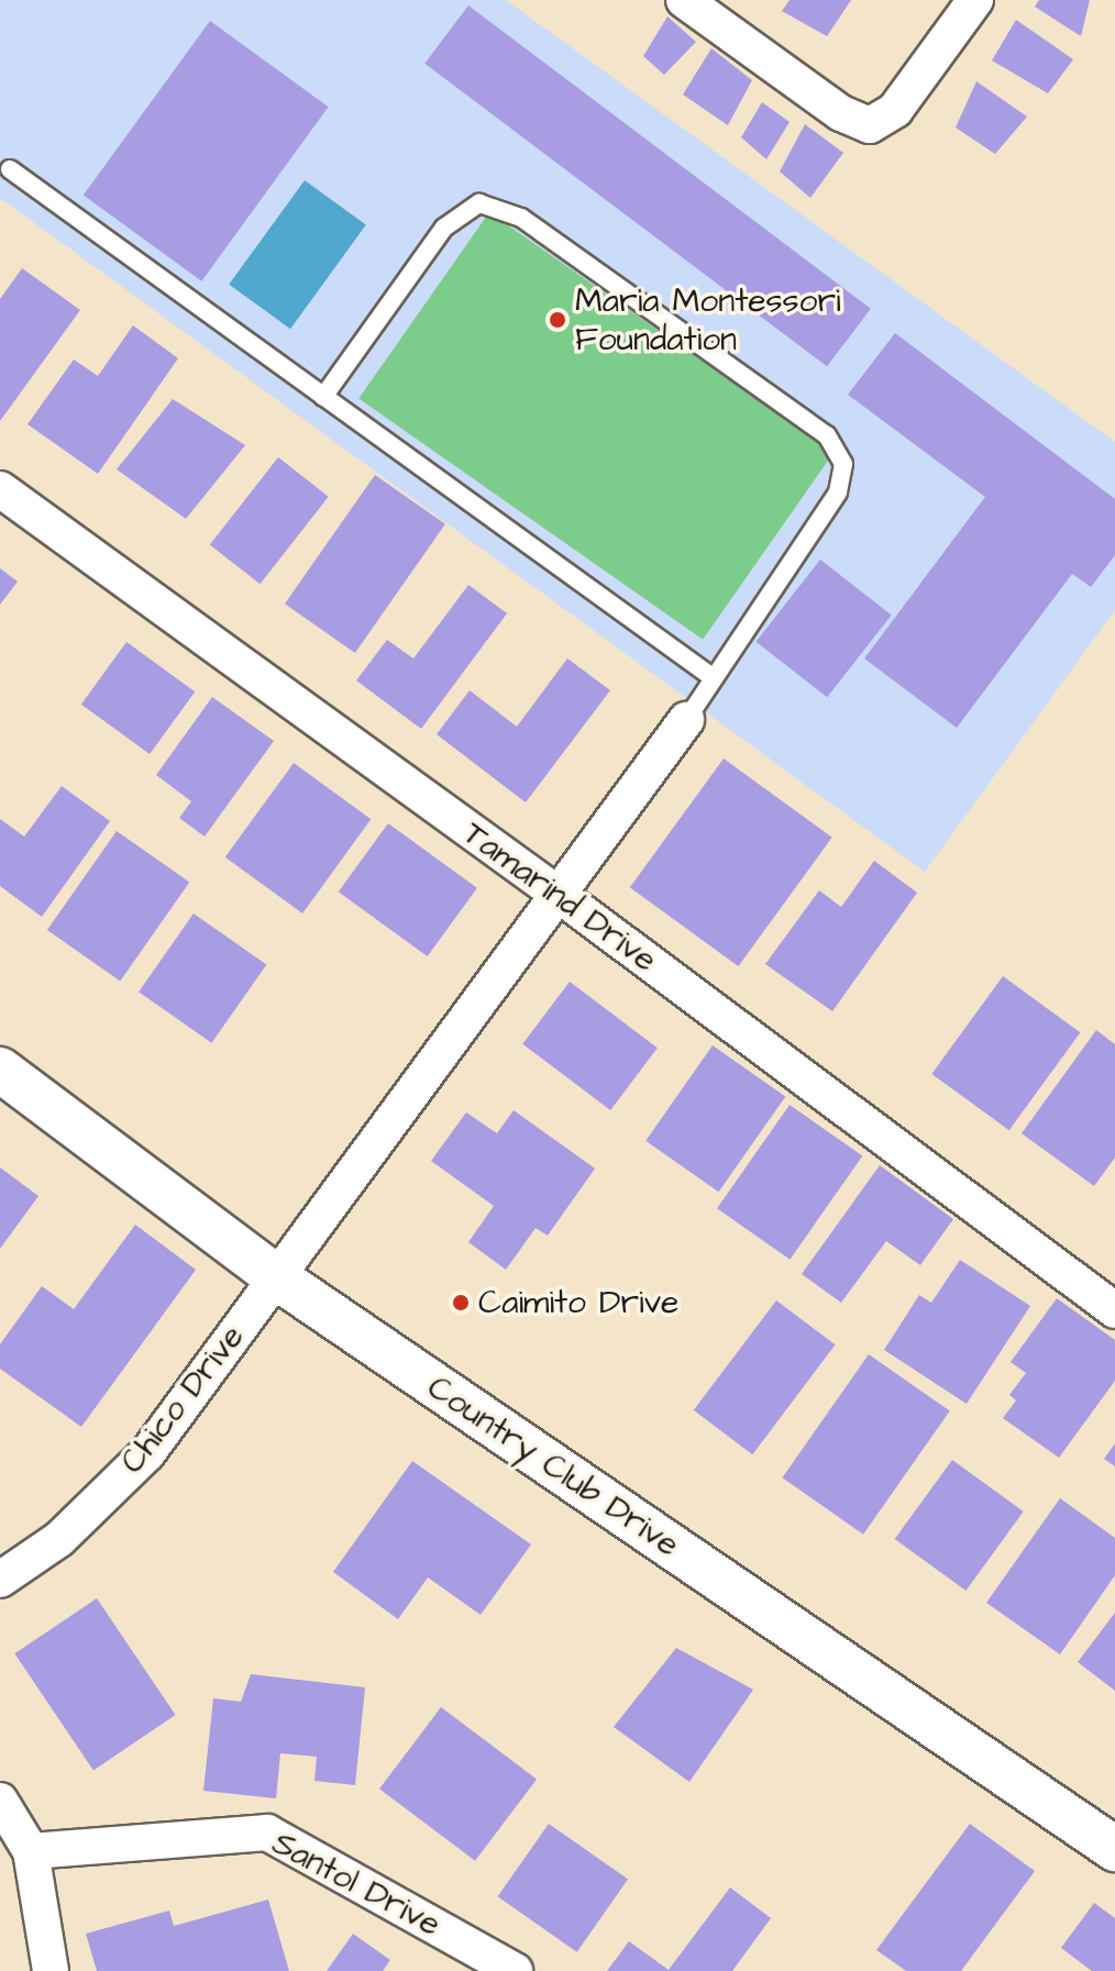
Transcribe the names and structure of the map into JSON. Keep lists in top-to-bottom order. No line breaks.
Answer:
{"streets":{"street":["Tamarind Drive","Chico Drive","Country Club Drive","Santol Drive"]},"crossings":[["Chico Drive","Country Club Drive"]],"places":["Maria Montessori Foundation","Caimito Drive"]}
